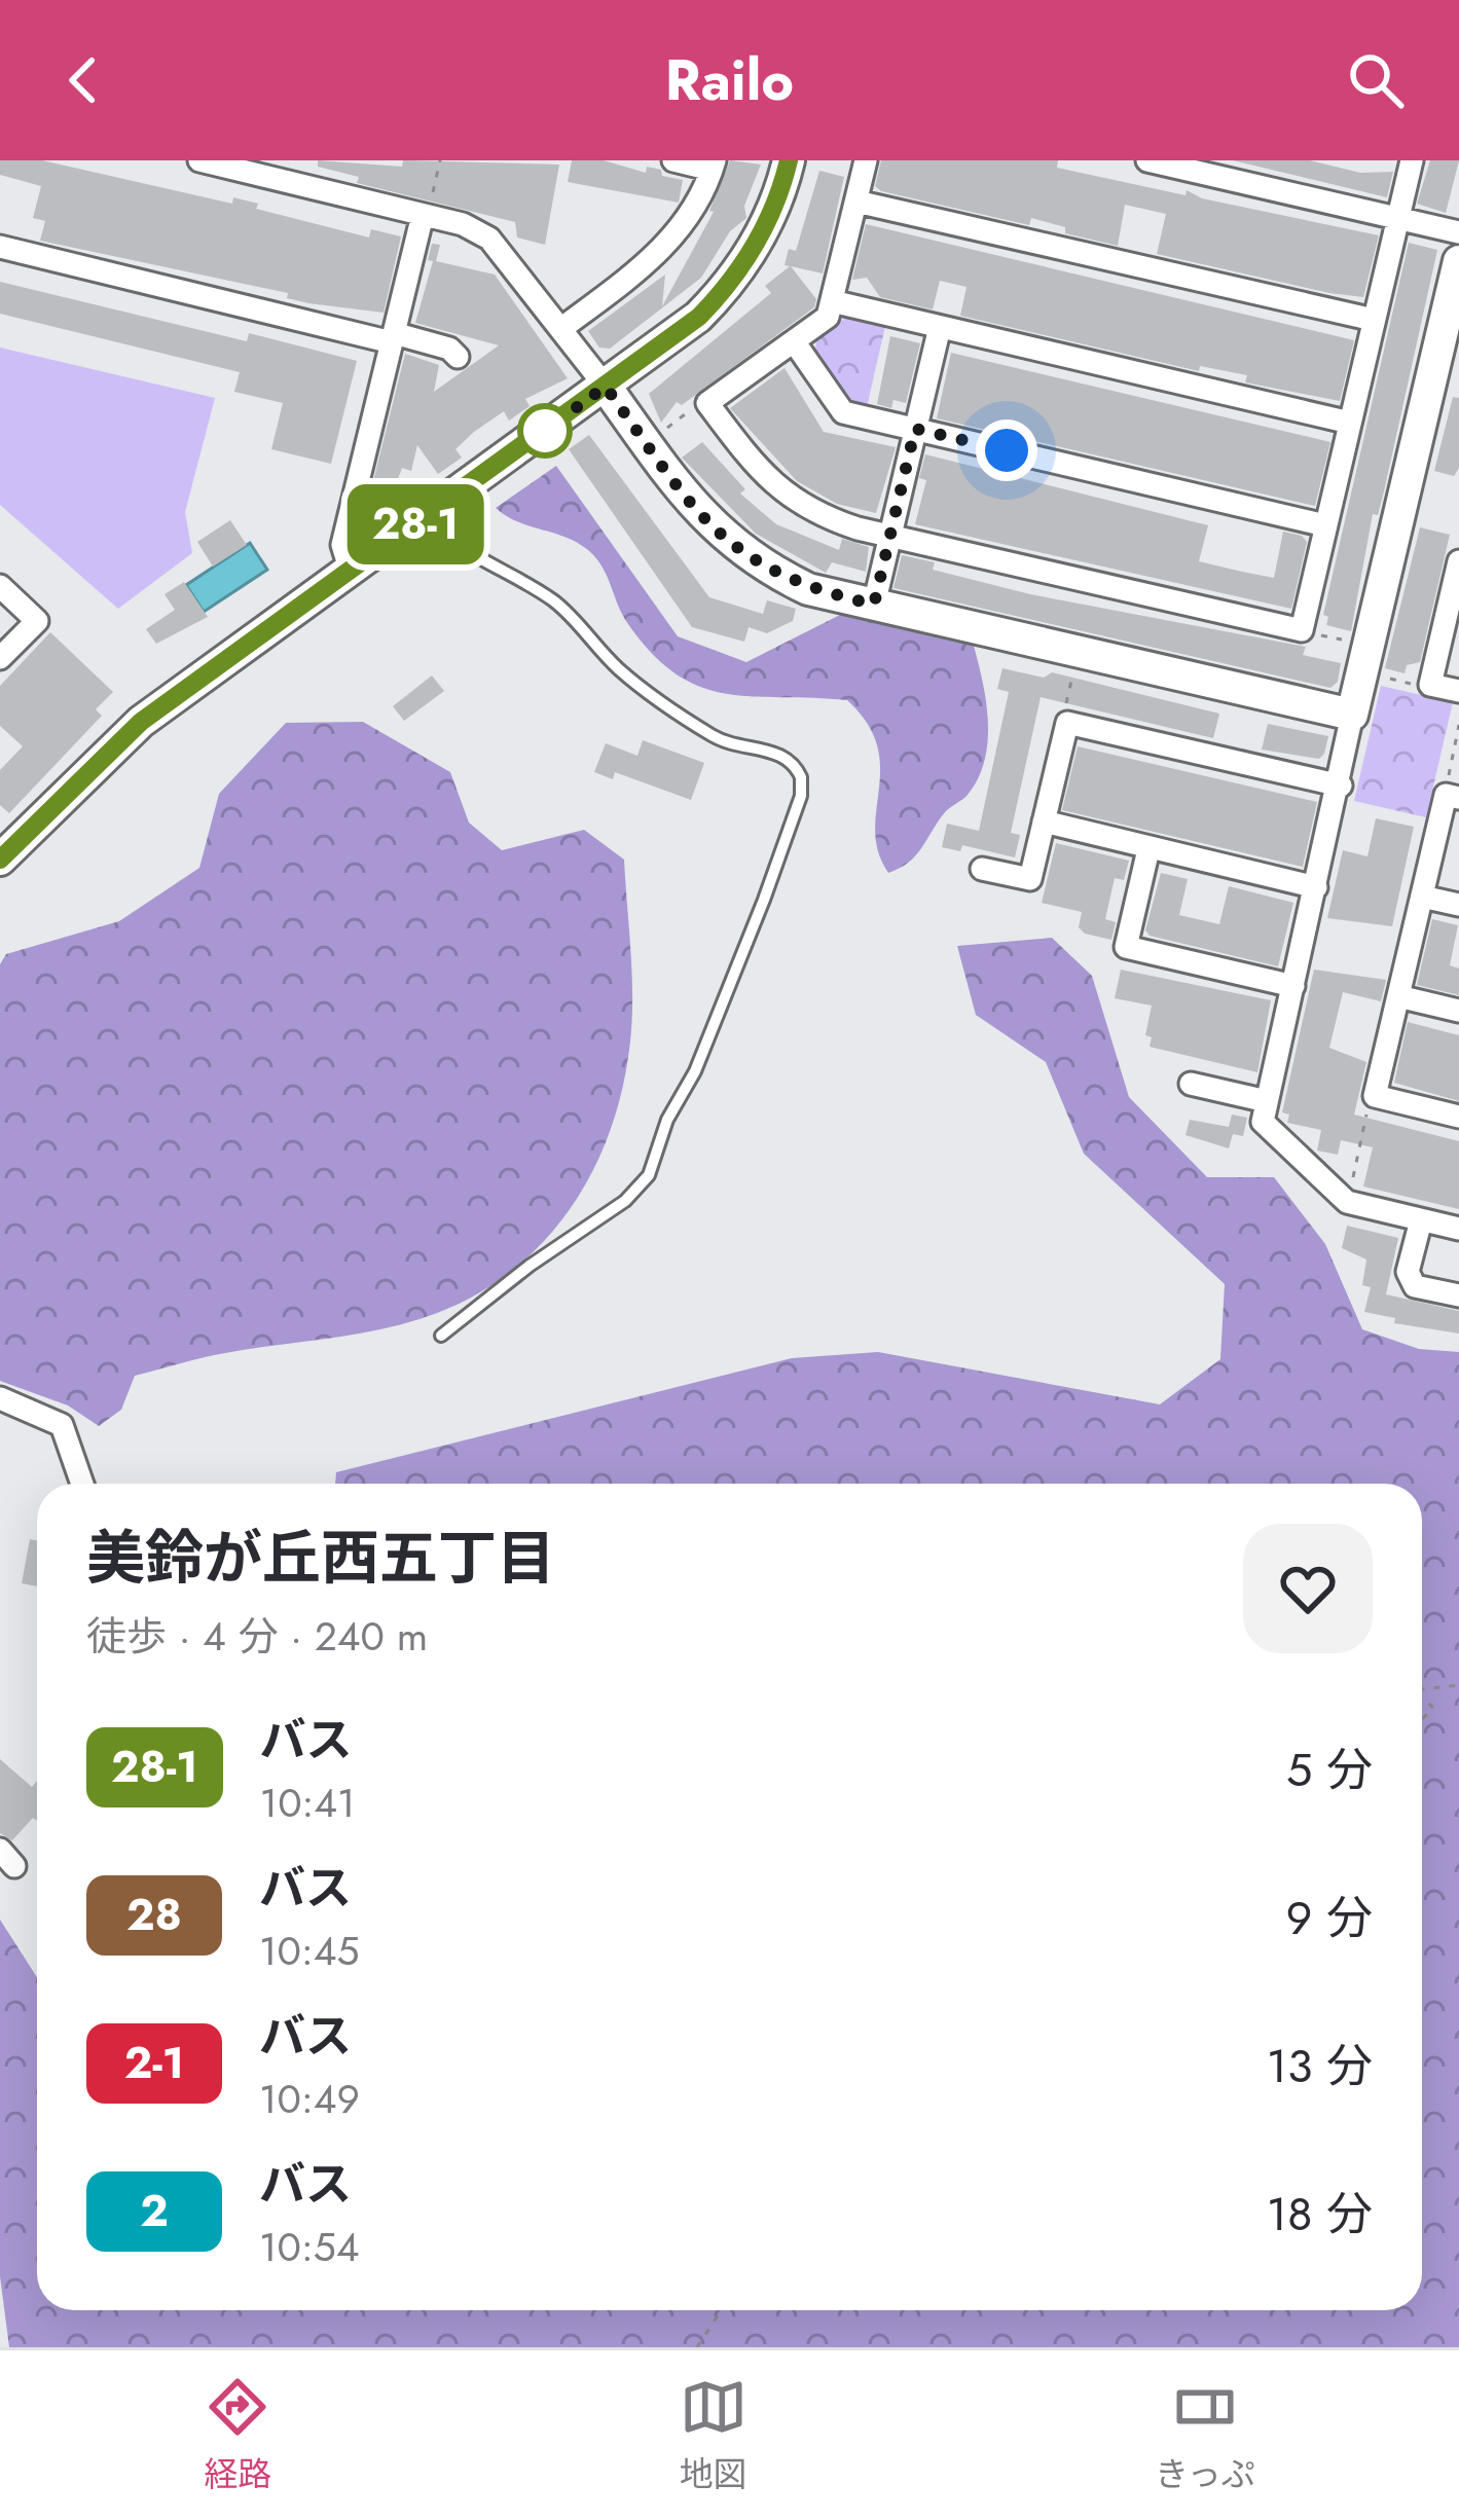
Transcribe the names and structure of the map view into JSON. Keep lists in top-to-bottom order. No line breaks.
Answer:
{"lines":["bus line 28-1"],"page":{"header":"Railo","on_map":"28-1","heading":["美鈴が丘西五丁目","徒歩 · 4 分 · 240 m"],"list":[{"mark":"28-1","name":"バス","note":"10:41","value":"5 分"},{"mark":"28","name":"バス","note":"10:45","value":"9 分"},{"mark":"2-1","name":"バス","note":"10:49","value":"13 分"},{"mark":"2","name":"バス","note":"10:54","value":"18 分"}],"tabs":["経路","地図","きっぷ"]}}
